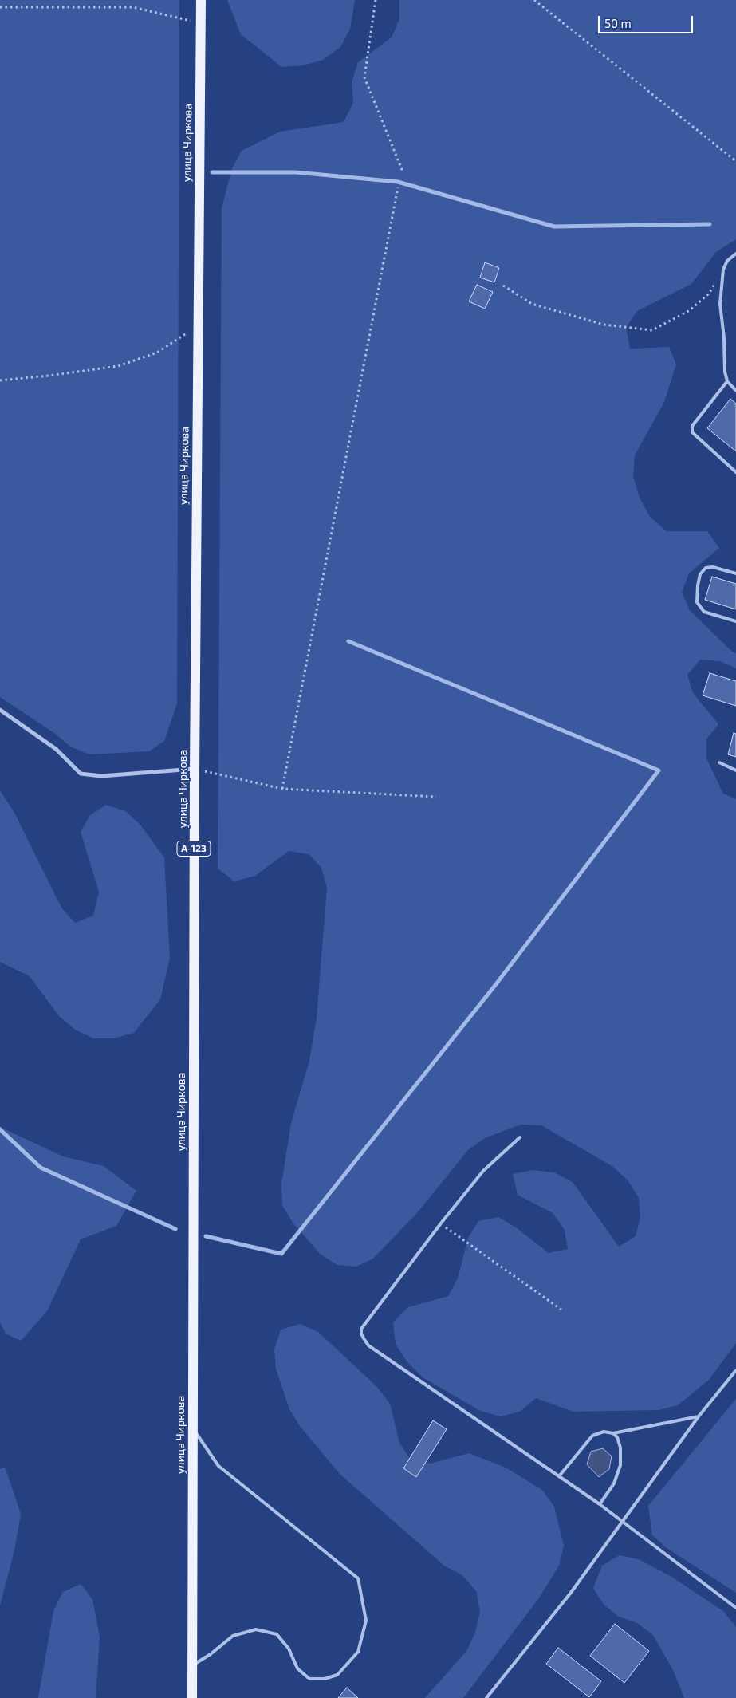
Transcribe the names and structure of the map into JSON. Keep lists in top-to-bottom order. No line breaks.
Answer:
{"streets":{"main road":["улица Чиркова","А-123"]},"scale_bar":"50 m"}
